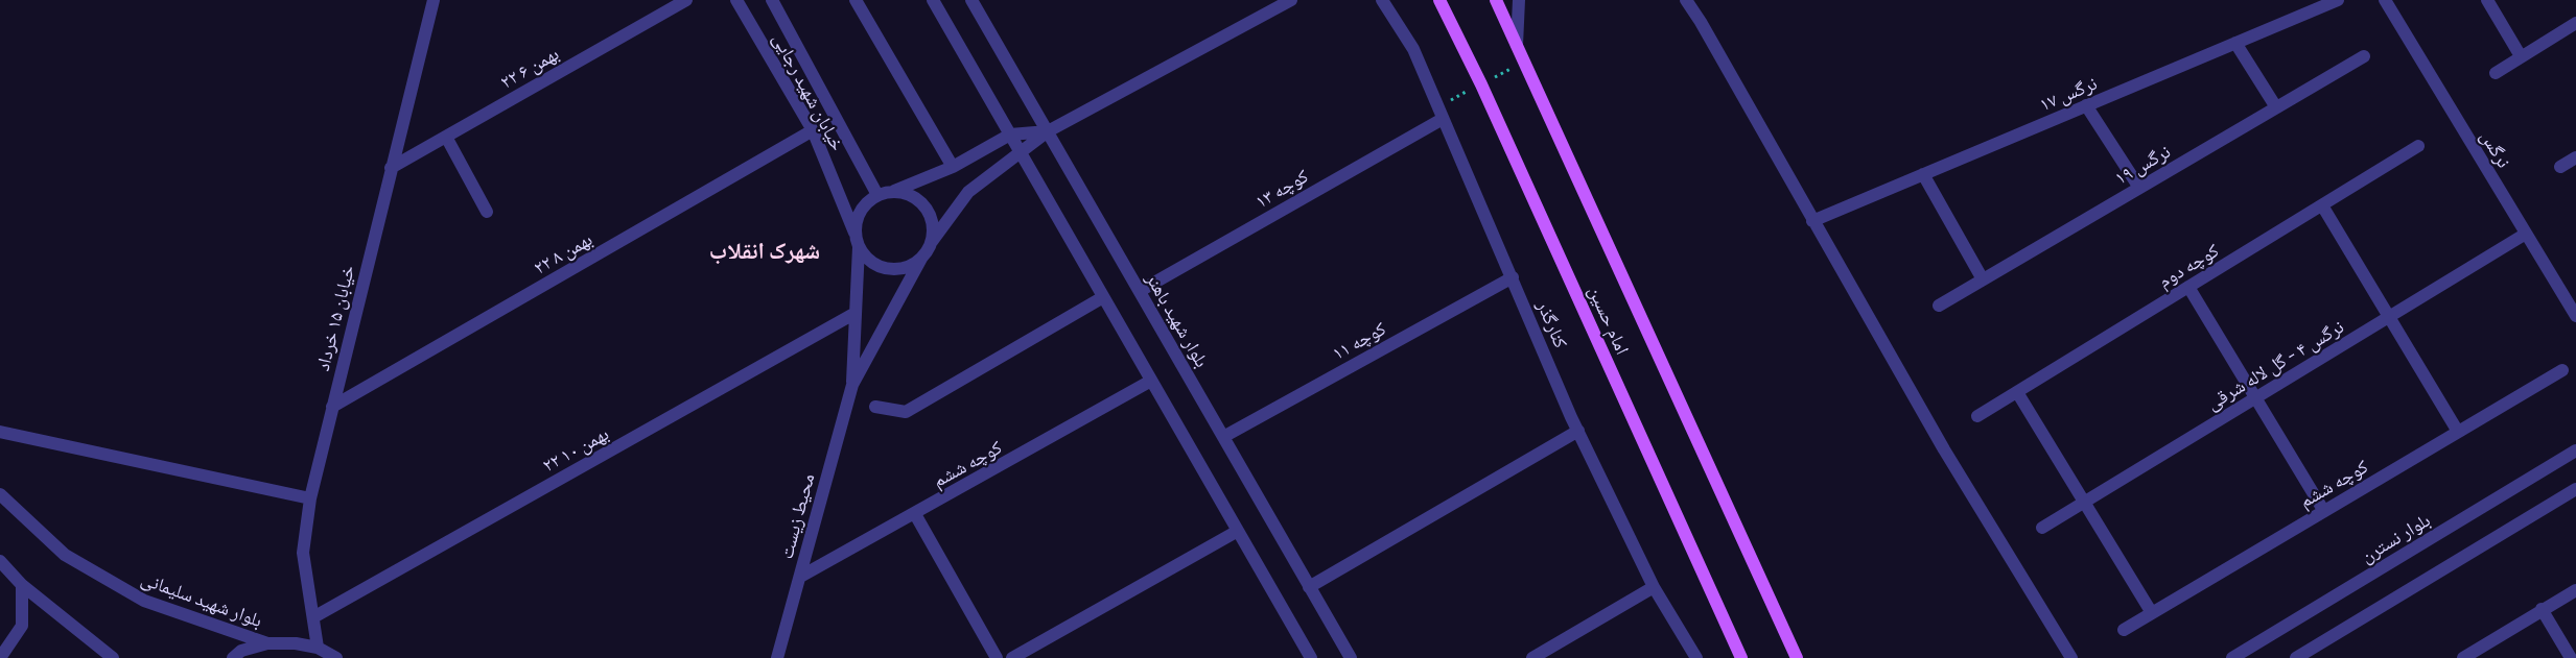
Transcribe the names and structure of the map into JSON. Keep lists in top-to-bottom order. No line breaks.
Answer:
{"streets":{"main road":["امام حسین"],"street":["۲۲ بهمن ۶","خیابان شهید رجایی","نرگس ۱۷","نرگس","نرگس ۱۹","کوچه ۱۳","۲۲ بهمن ۸","کوچه دوم","خیابان ۱۵ خرداد","بلوار شهید باهنر","کنارگذر","کوچه ۱۱","نرگس ۴ - گل لاله شرقی","۲۲ بهمن ۱۰","کوچه ششم","محیط زیست","بلوار نسترن","بلوار شهید سلیمانی"]},"crossings":[["۲۲ بهمن ۶","خیابان ۱۵ خرداد"],["خیابان شهید رجایی","۲۲ بهمن ۸"],["خیابان شهید رجایی","محیط زیست"],["نرگس","نرگس ۴ - گل لاله شرقی"],["کوچه ۱۳","بلوار شهید باهنر"],["کوچه ۱۳","کنارگذر"],["۲۲ بهمن ۸","خیابان ۱۵ خرداد"],["خیابان ۱۵ خرداد","۲۲ بهمن ۱۰"],["بلوار شهید باهنر","کوچه ۱۱"],["کنارگذر","کوچه ۱۱"],["۲۲ بهمن ۱۰","محیط زیست"],["کوچه ششم","محیط زیست"]],"districts":["شهرک انقلاب"]}
